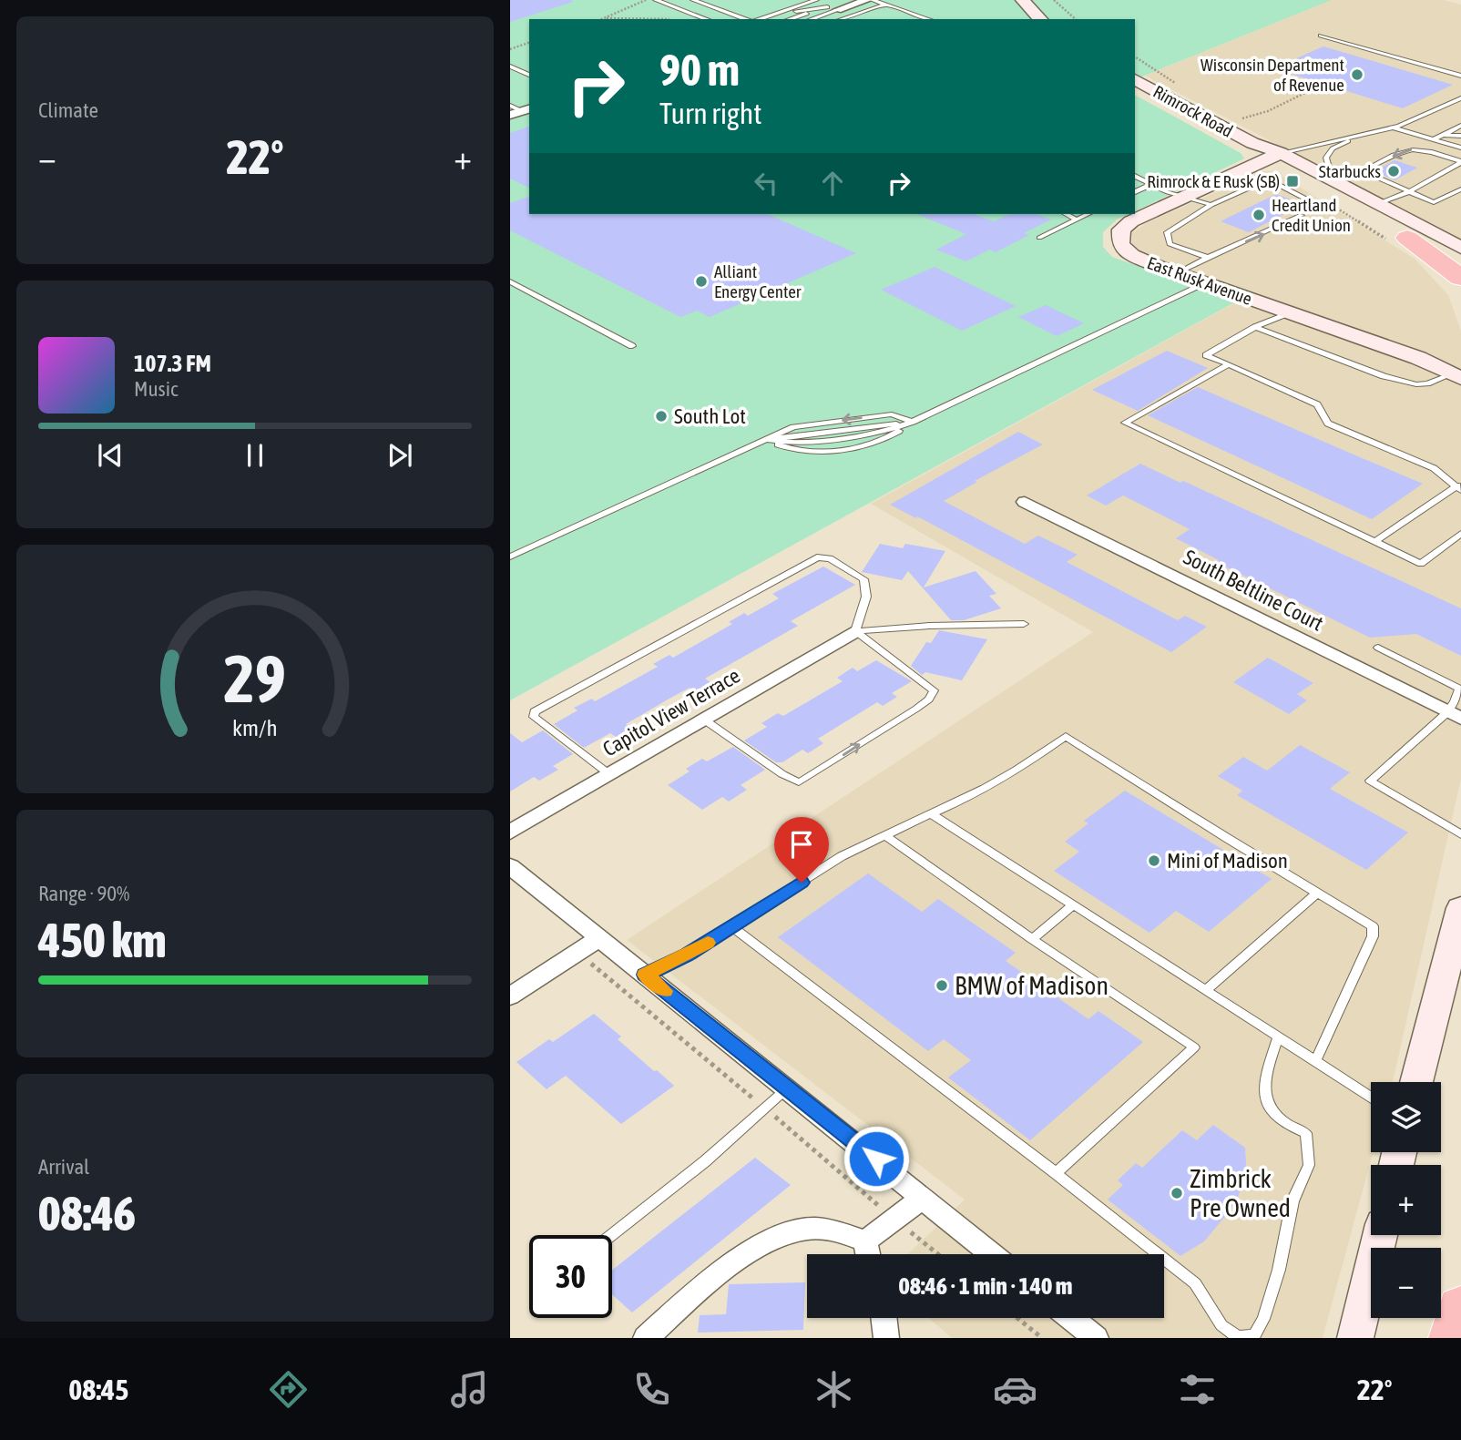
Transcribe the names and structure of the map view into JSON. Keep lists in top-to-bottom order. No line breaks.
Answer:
{"streets":{"main road":["Rimrock Road","East Rusk Avenue"],"street":["South Beltline Court","Capitol View Terrace"]},"crossings":[["Rimrock Road","East Rusk Avenue"]],"places":{"other":["Wisconsin Department of Revenue","Starbucks","Heartland Credit Union","Alliant Energy Center","South Lot","Mini of Madison","BMW of Madison","Zimbrick Pre Owned"],"transit":["Rimrock & E Rusk (SB)"]},"page":{"tile":["Climate",["Range · 90%","450 km"],["Arrival","08:46"]],"turn":["90 m","Turn right"],"heat":["−","22°","+"],"song":["107.3 FM","Music"],"map_buttons":["+","−"],"limit":"30","trip":"08:46 · 1 min · 140 m","tabs":["08:45","22°"],"gauge":["29","km/h"]}}
